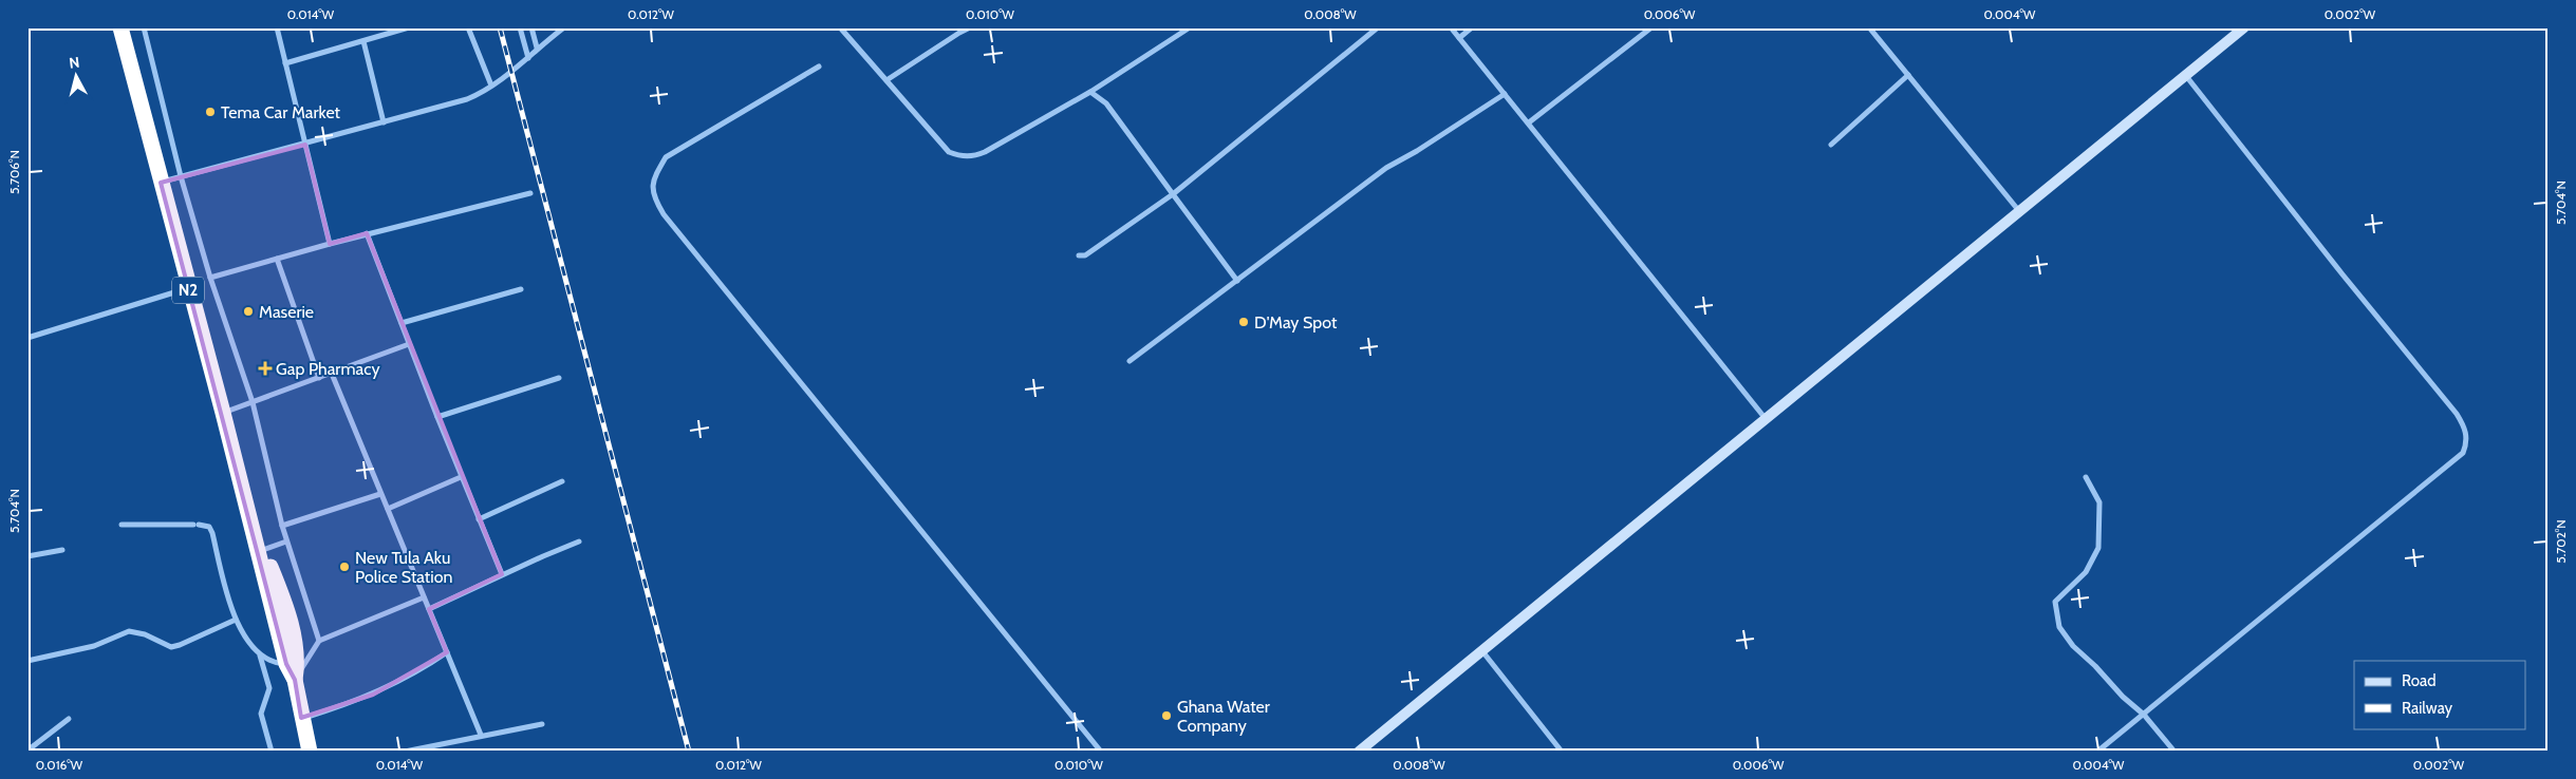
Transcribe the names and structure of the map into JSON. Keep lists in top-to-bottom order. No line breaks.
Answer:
{"streets":{"highway":["N2"]},"places":{"other":["Tema Car Market","Maserie","D'May Spot","New Tula Aku Police Station","Ghana Water Company"],"health":["Gap Pharmacy"]},"legend":["Road","Railway"],"north":"top","coordinates":["0.014°W","0.012°W","0.010°W","0.008°W","0.006°W","0.004°W","0.002°W","5.706°N","5.704°N","5.702°N","0.016°W"]}
